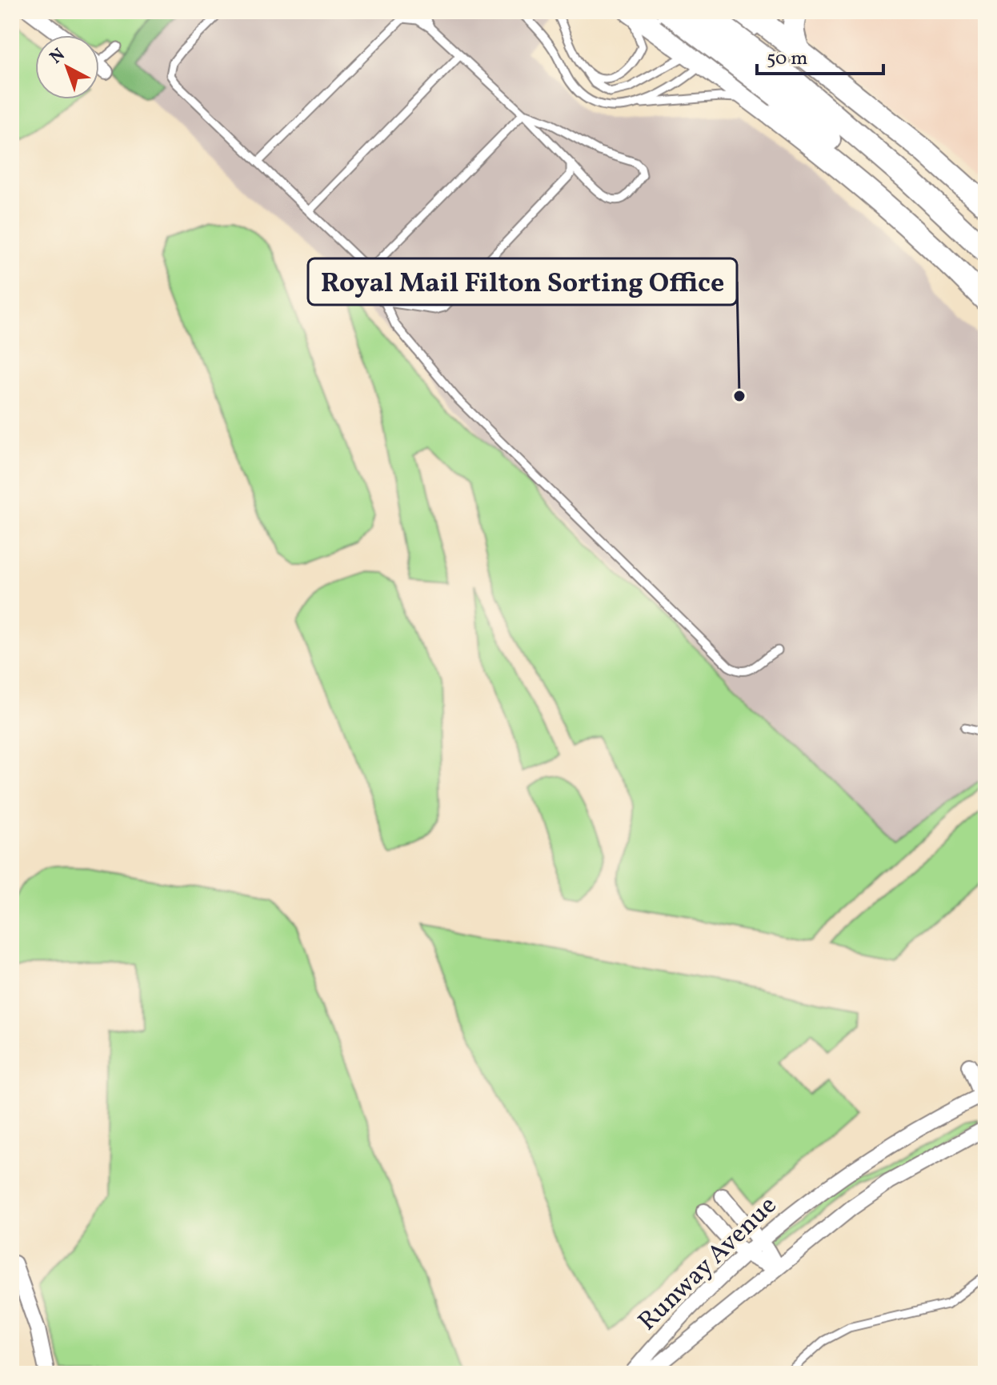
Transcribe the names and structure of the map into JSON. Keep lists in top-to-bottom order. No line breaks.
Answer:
{"streets":{"street":["Runway Avenue"]},"places":["Royal Mail Filton Sorting Office"],"scale_bar":"50 m","north":"top left"}
